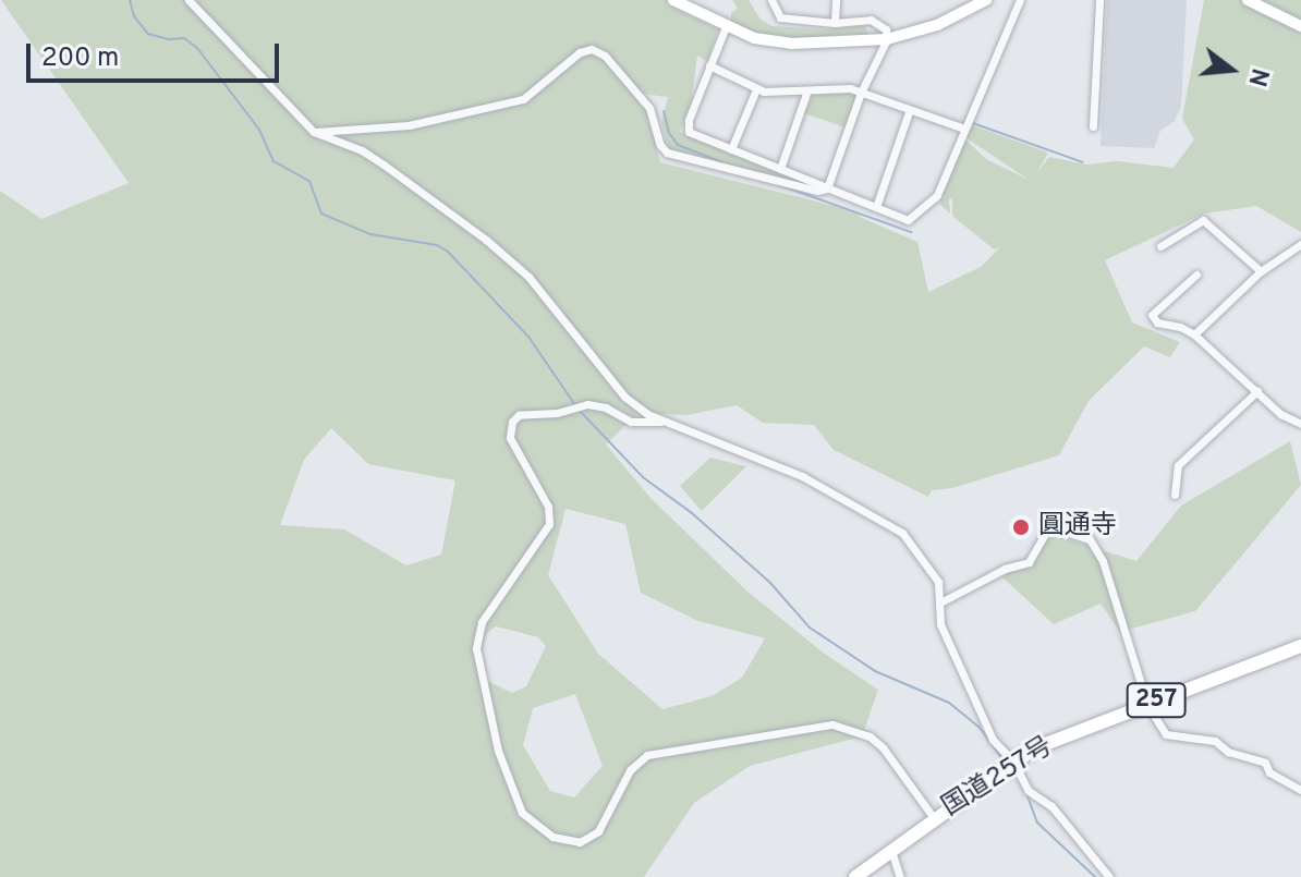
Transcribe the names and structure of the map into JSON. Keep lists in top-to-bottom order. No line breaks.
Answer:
{"streets":{"highway":["257","国道257号"]},"places":["圓通寺"],"scale_bar":"200 m","north":"right"}
